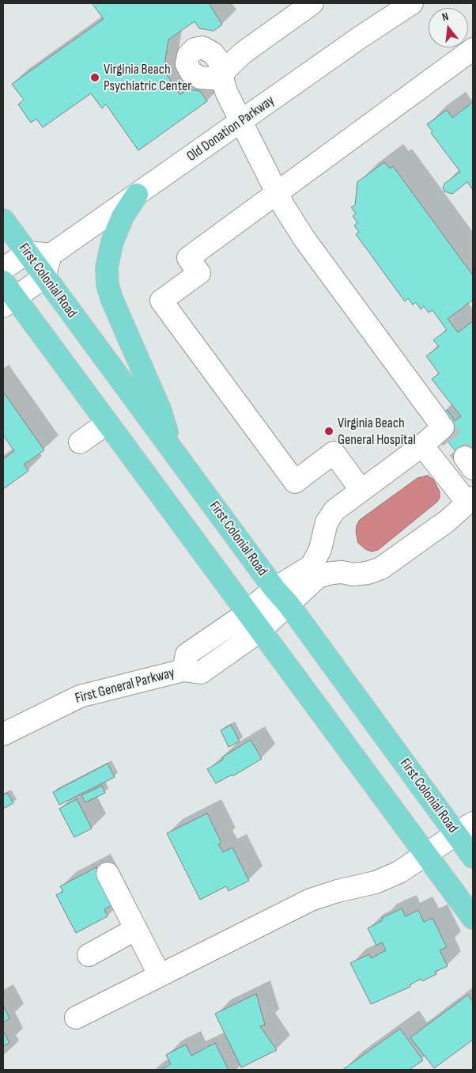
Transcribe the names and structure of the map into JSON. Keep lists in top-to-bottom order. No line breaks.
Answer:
{"streets":{"main road":["First Colonial Road"],"street":["Old Donation Parkway","First General Parkway"]},"crossings":[["First Colonial Road","First General Parkway"]],"places":["Virginia Beach Psychiatric Center","Virginia Beach General Hospital"],"north":"top"}
